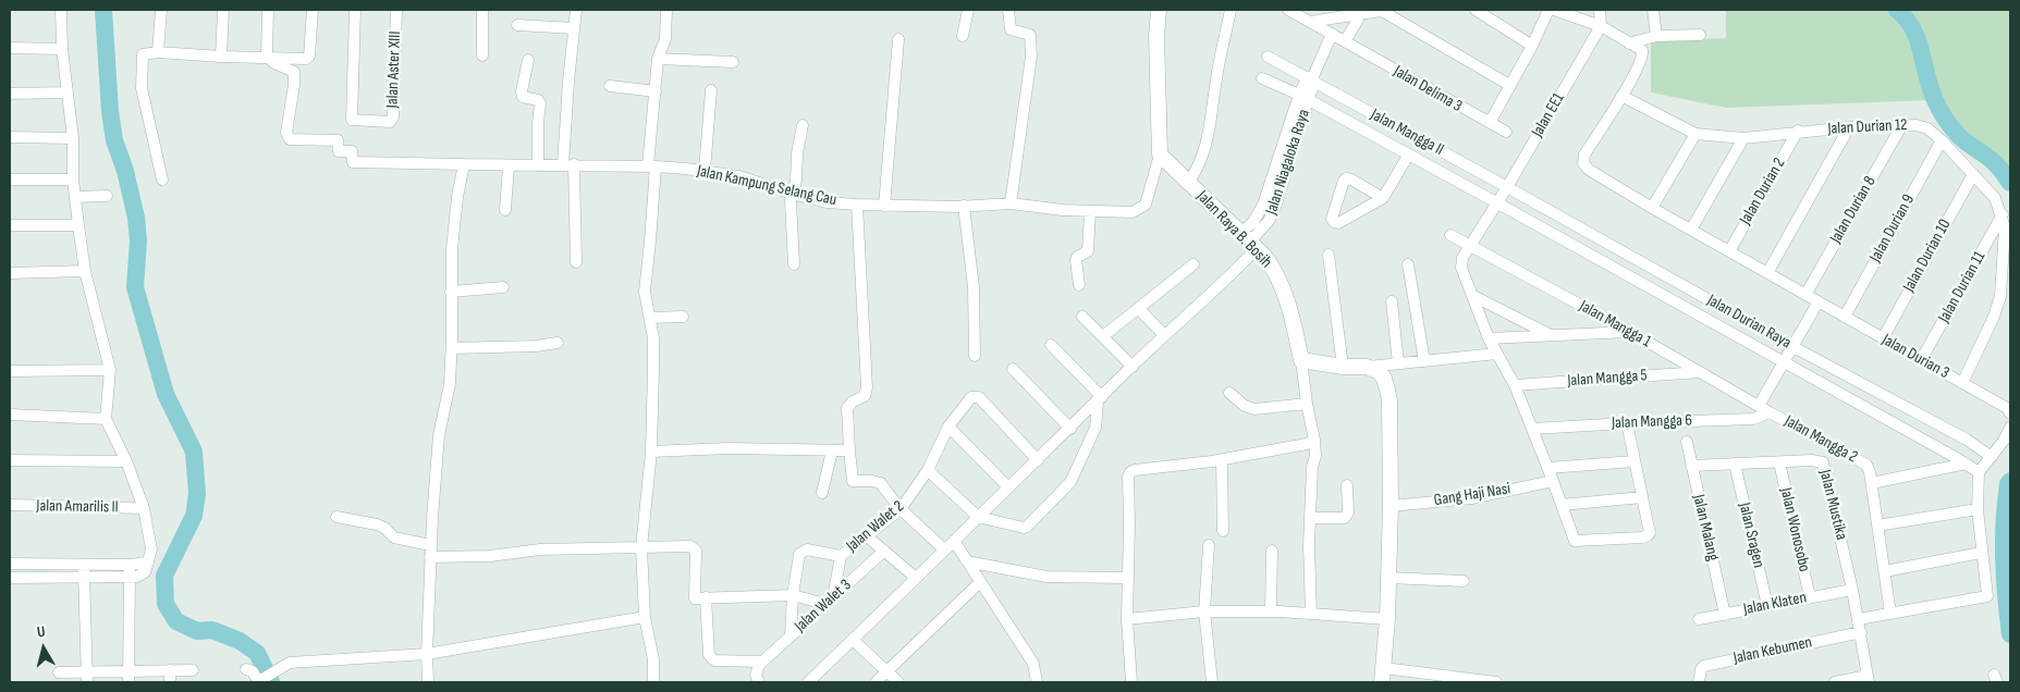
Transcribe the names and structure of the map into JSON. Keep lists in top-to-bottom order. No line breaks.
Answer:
{"streets":{"main road":["Jalan Raya B. Bosih"],"street":["Jalan Aster XIII","Jalan Delima 3","Jalan EE1","Jalan Durian 12","Jalan Mangga II","Jalan Niagaloka Raya","Jalan Kampung Selang Cau","Jalan Durian 2","Jalan Durian 8","Jalan Durian 9","Jalan Durian 10","Jalan Durian 11","Jalan Durian Raya","Jalan Mangga 1","Jalan Durian 3","Jalan Mangga 5","Jalan Mangga 6","Jalan Mangga 2","Gang Haji Nasi","Jalan Mustika","Jalan Amarilis II","Jalan Walet 2","Jalan Malang","Jalan Wonosobo","Jalan Sragen","Jalan Klaten","Jalan Walet 3","Jalan Kebumen"]},"crossings":[["Jalan Delima 3","Jalan Niagaloka Raya"],["Jalan EE1","Jalan Mangga II"],["Jalan EE1","Jalan Durian Raya"],["Jalan EE1","Jalan Mangga 1"],["Jalan EE1","Jalan Mangga 5"],["Jalan EE1","Jalan Mangga 6"],["Jalan EE1","Gang Haji Nasi"],["Jalan Durian 12","Jalan Durian 2"],["Jalan Durian 12","Jalan Durian 8"],["Jalan Durian 12","Jalan Durian 9"],["Jalan Durian 12","Jalan Durian 10"],["Jalan Durian 12","Jalan Durian 11"],["Jalan Durian 12","Jalan Durian 3"],["Jalan Mangga II","Jalan Niagaloka Raya"],["Jalan Mangga II","Jalan Durian Raya"],["Jalan Niagaloka Raya","Jalan Raya B. Bosih"],["Jalan Niagaloka Raya","Jalan Walet 2"],["Jalan Kampung Selang Cau","Jalan Raya B. Bosih"],["Jalan Durian 2","Jalan Durian 3"],["Jalan Durian 8","Jalan Durian 3"],["Jalan Durian 9","Jalan Durian 3"],["Jalan Durian 10","Jalan Durian 3"],["Jalan Durian 11","Jalan Durian 3"],["Jalan Mangga 1","Jalan Mangga 5"],["Jalan Mangga 1","Jalan Mangga 2"],["Jalan Mangga 6","Jalan Mangga 2"],["Jalan Mustika","Jalan Wonosobo"],["Jalan Mustika","Jalan Klaten"],["Jalan Walet 2","Jalan Walet 3"],["Jalan Malang","Jalan Klaten"],["Jalan Wonosobo","Jalan Klaten"],["Jalan Sragen","Jalan Klaten"]],"north":"top"}
